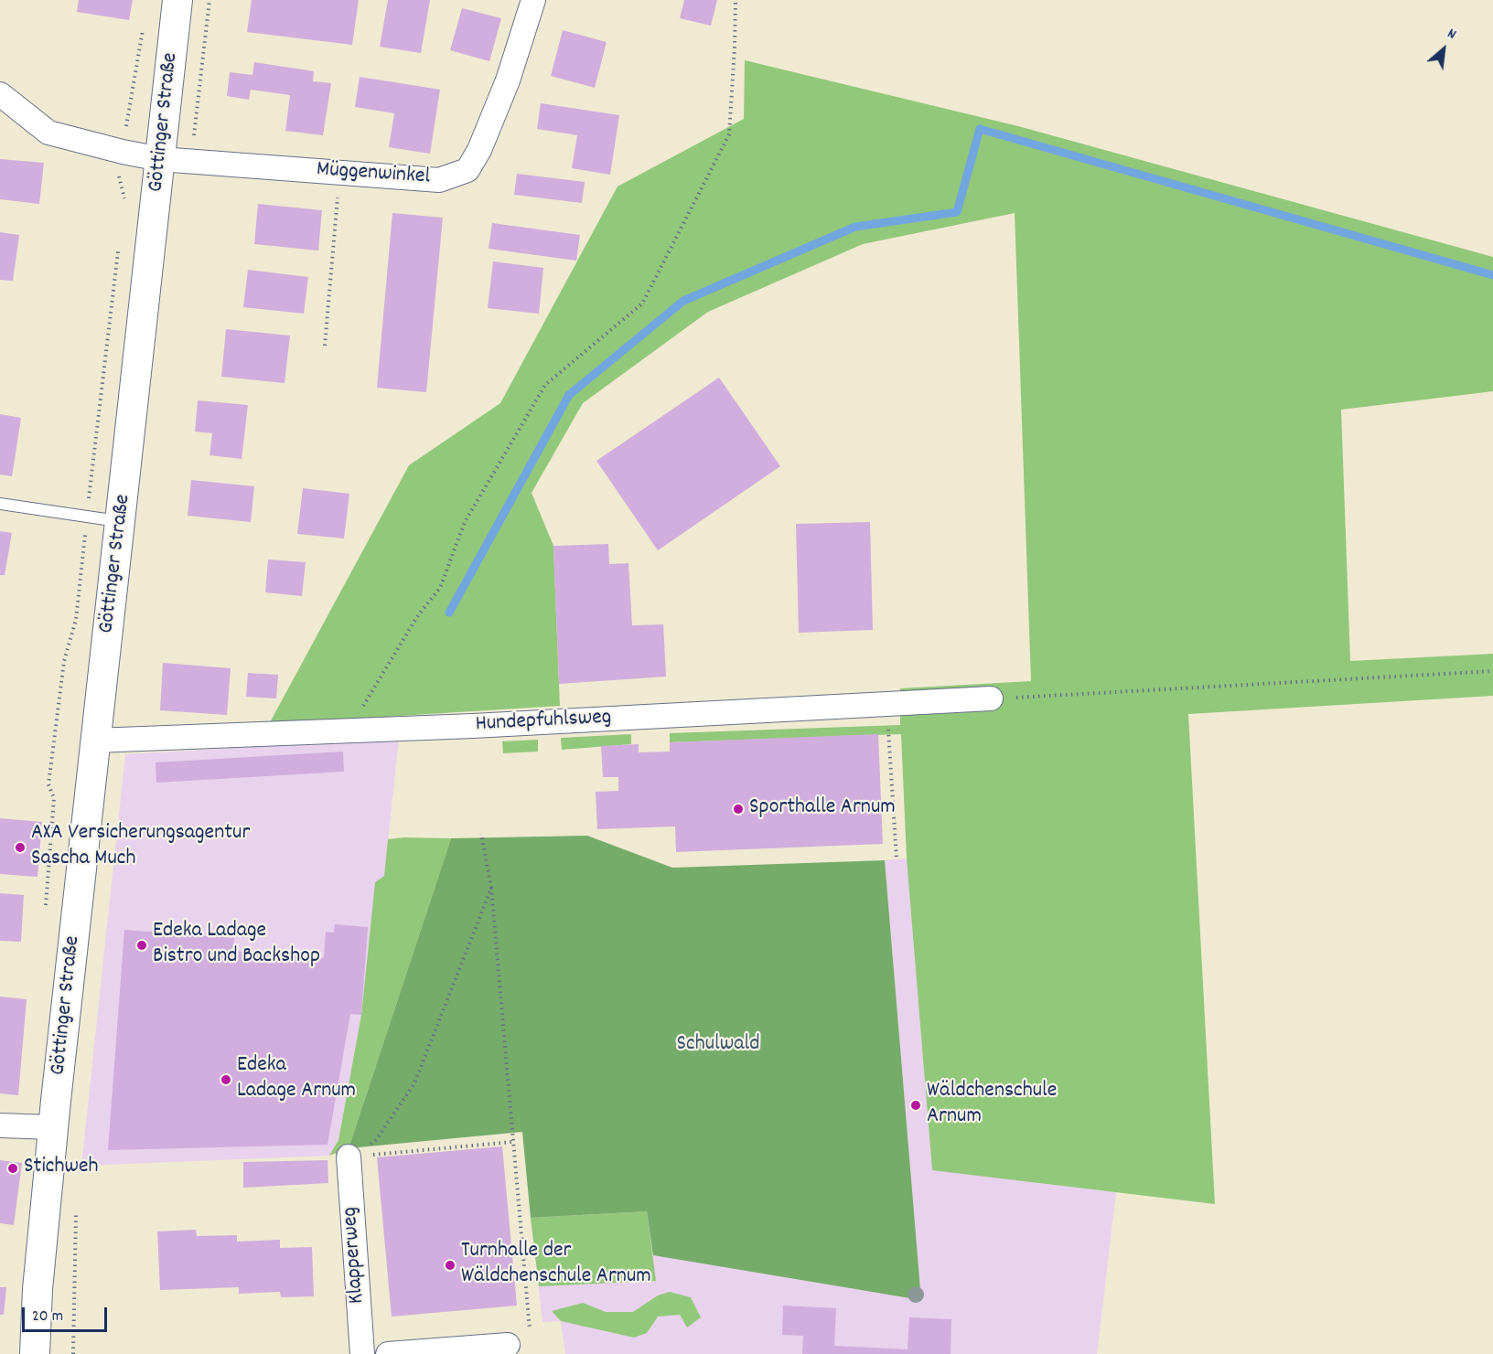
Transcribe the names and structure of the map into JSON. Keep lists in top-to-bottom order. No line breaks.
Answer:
{"streets":{"street":["Göttinger Straße","Müggenwinkel","Hundepfuhlsweg","Klapperweg"]},"crossings":[["Göttinger Straße","Müggenwinkel"],["Göttinger Straße","Hundepfuhlsweg"]],"parks":["Schulwald"],"places":["Sporthalle Arnum","AXA Versicherungsagentur Sascha Much","Edeka Ladage Bistro und Backshop","Edeka Ladage Arnum","Wäldchenschule Arnum","Stichweh","Turnhalle der Wäldchenschule Arnum"],"scale_bar":"20 m","north":"top right"}
